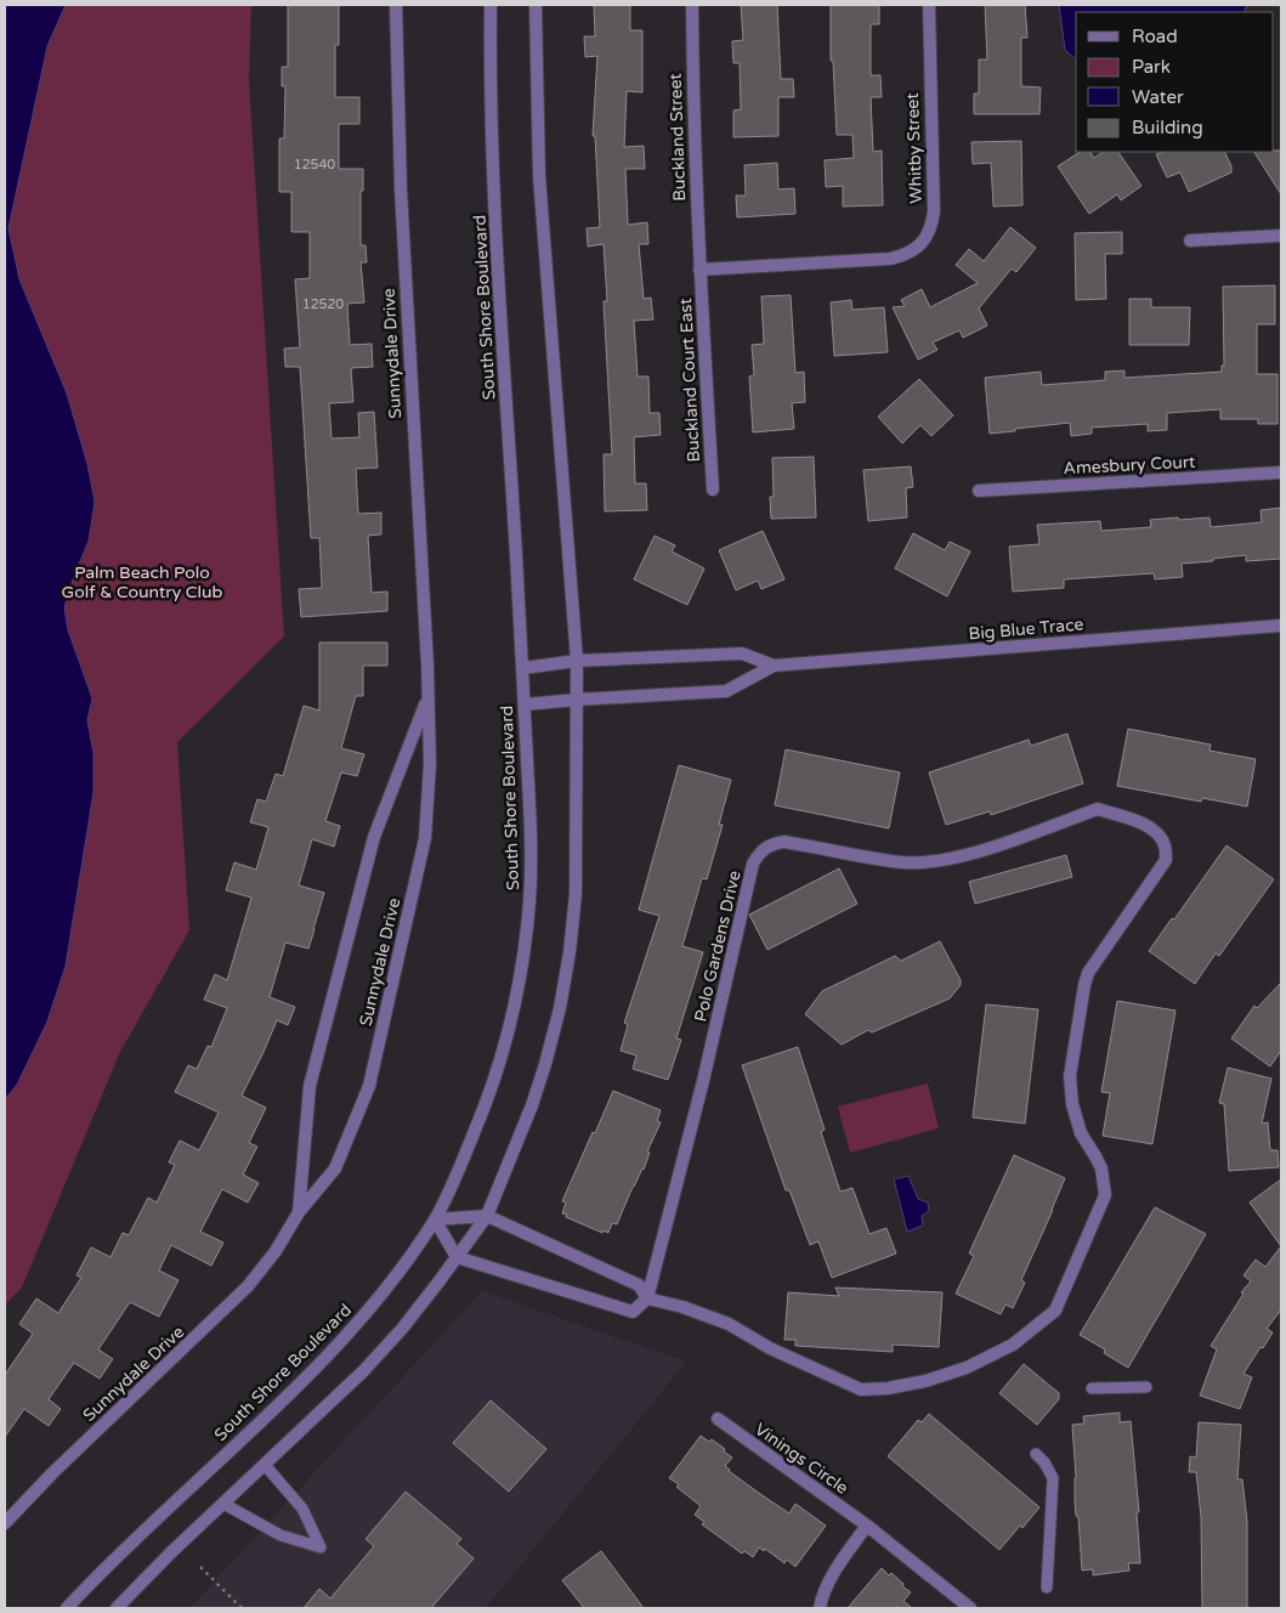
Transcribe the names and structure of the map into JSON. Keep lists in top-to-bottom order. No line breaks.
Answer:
{"streets":{"street":["Buckland Street","Whitby Street","South Shore Boulevard","Sunnydale Drive","Buckland Court East","Amesbury Court","Big Blue Trace","Polo Gardens Drive","Vinings Circle"]},"crossings":[["Buckland Street","Whitby Street"],["Buckland Street","Buckland Court East"],["Whitby Street","Buckland Court East"],["South Shore Boulevard","Big Blue Trace"],["South Shore Boulevard","Polo Gardens Drive"]],"parks":["Palm Beach Polo Golf & Country Club"],"house_numbers":["12540","12520"],"legend":["Road","Park","Water","Building"]}
